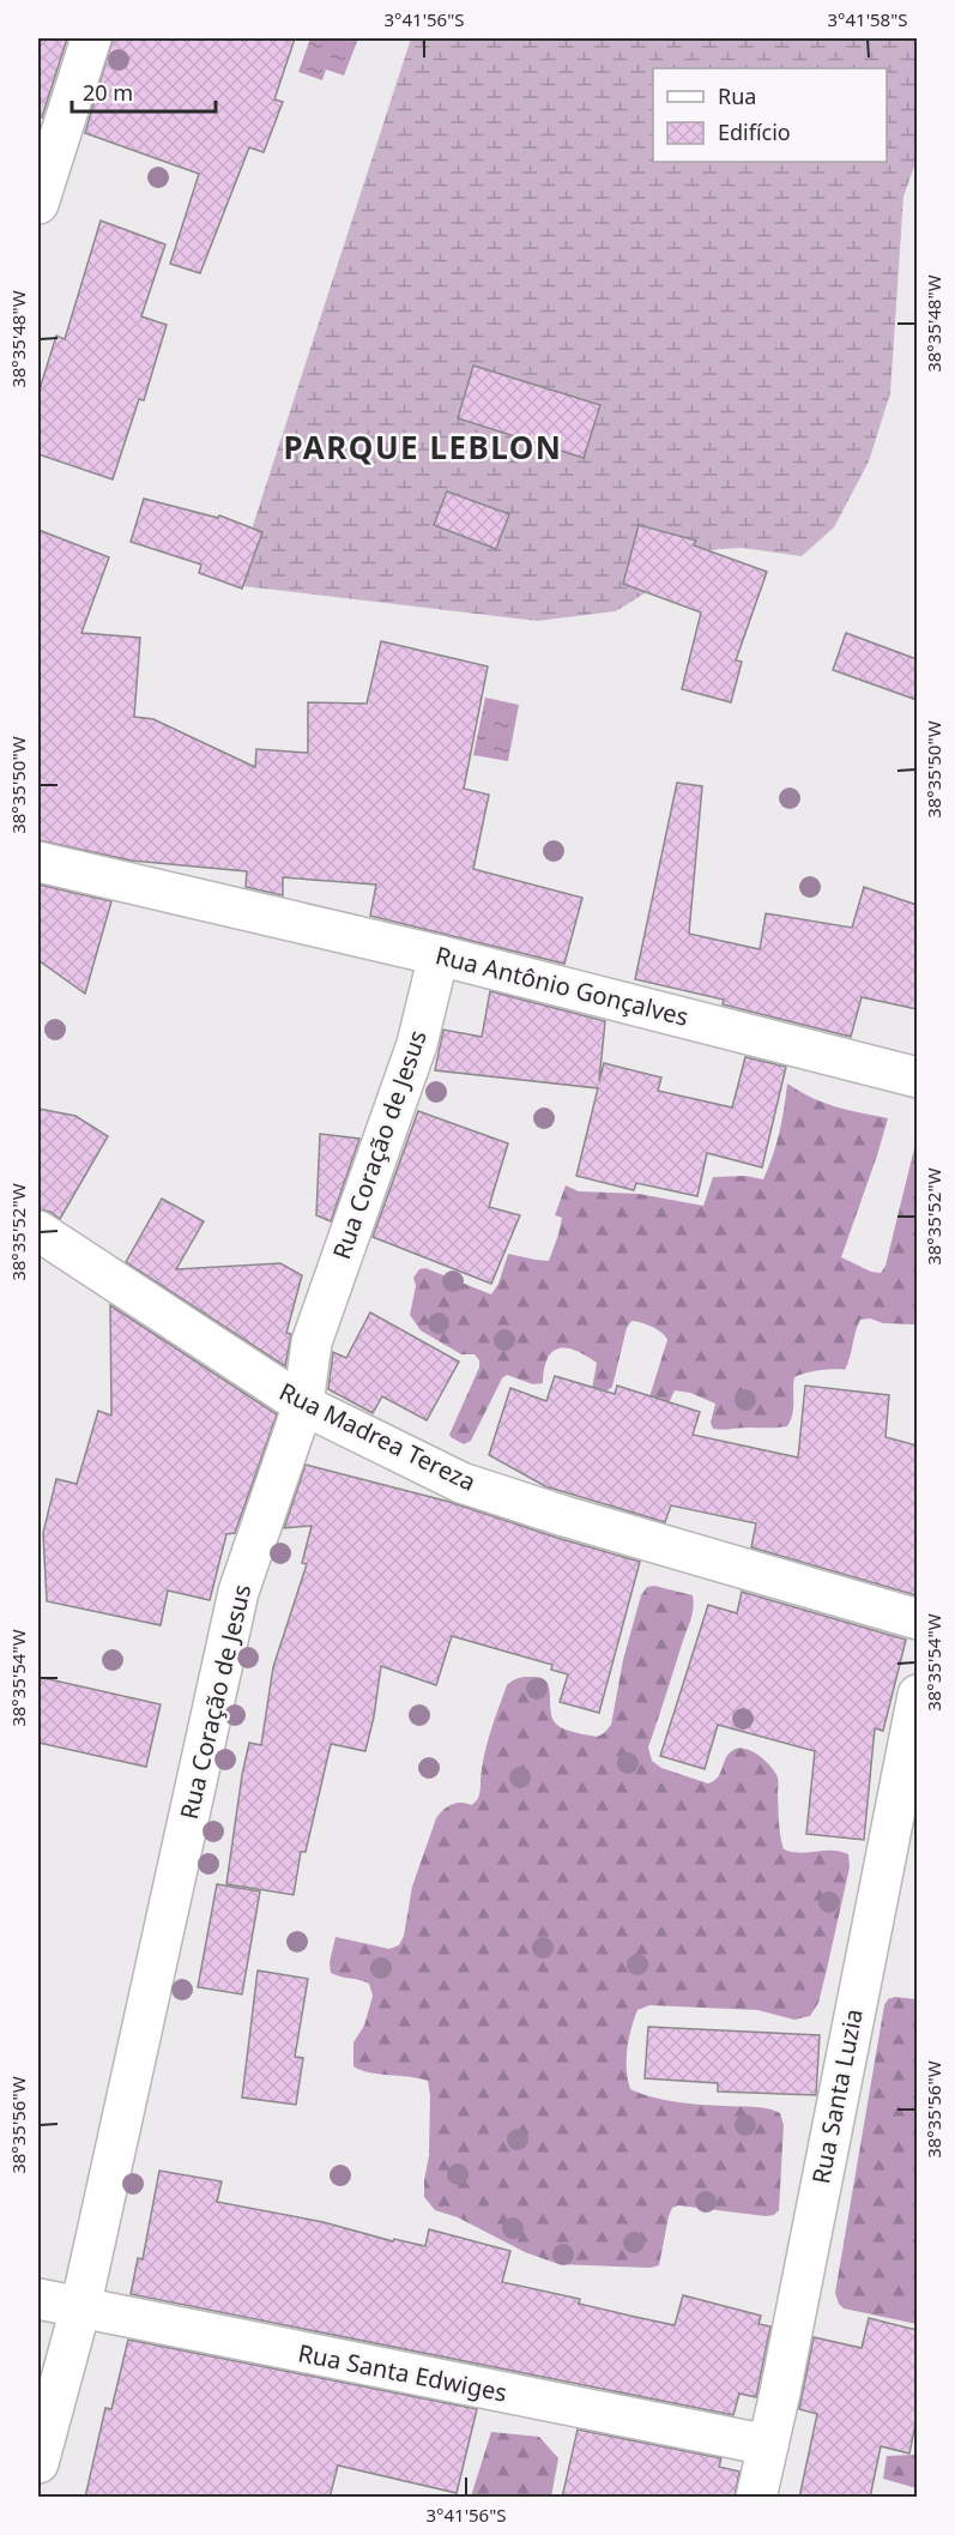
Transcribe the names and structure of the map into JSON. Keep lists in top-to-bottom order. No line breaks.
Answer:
{"streets":{"street":["Rua Antônio Gonçalves","Rua Coração de Jesus","Rua Madrea Tereza","Rua Santa Luzia","Rua Santa Edwiges"]},"crossings":[["Rua Antônio Gonçalves","Rua Coração de Jesus"],["Rua Coração de Jesus","Rua Madrea Tereza"],["Rua Coração de Jesus","Rua Santa Edwiges"],["Rua Santa Luzia","Rua Santa Edwiges"]],"districts":["PARQUE LEBLON"],"legend":["Rua","Edifício"],"scale_bar":"20 m","coordinates":["3°41'56\"S","3°41'58\"S","38°35'48\"W","38°35'50\"W","38°35'52\"W","38°35'54\"W","38°35'56\"W"]}
